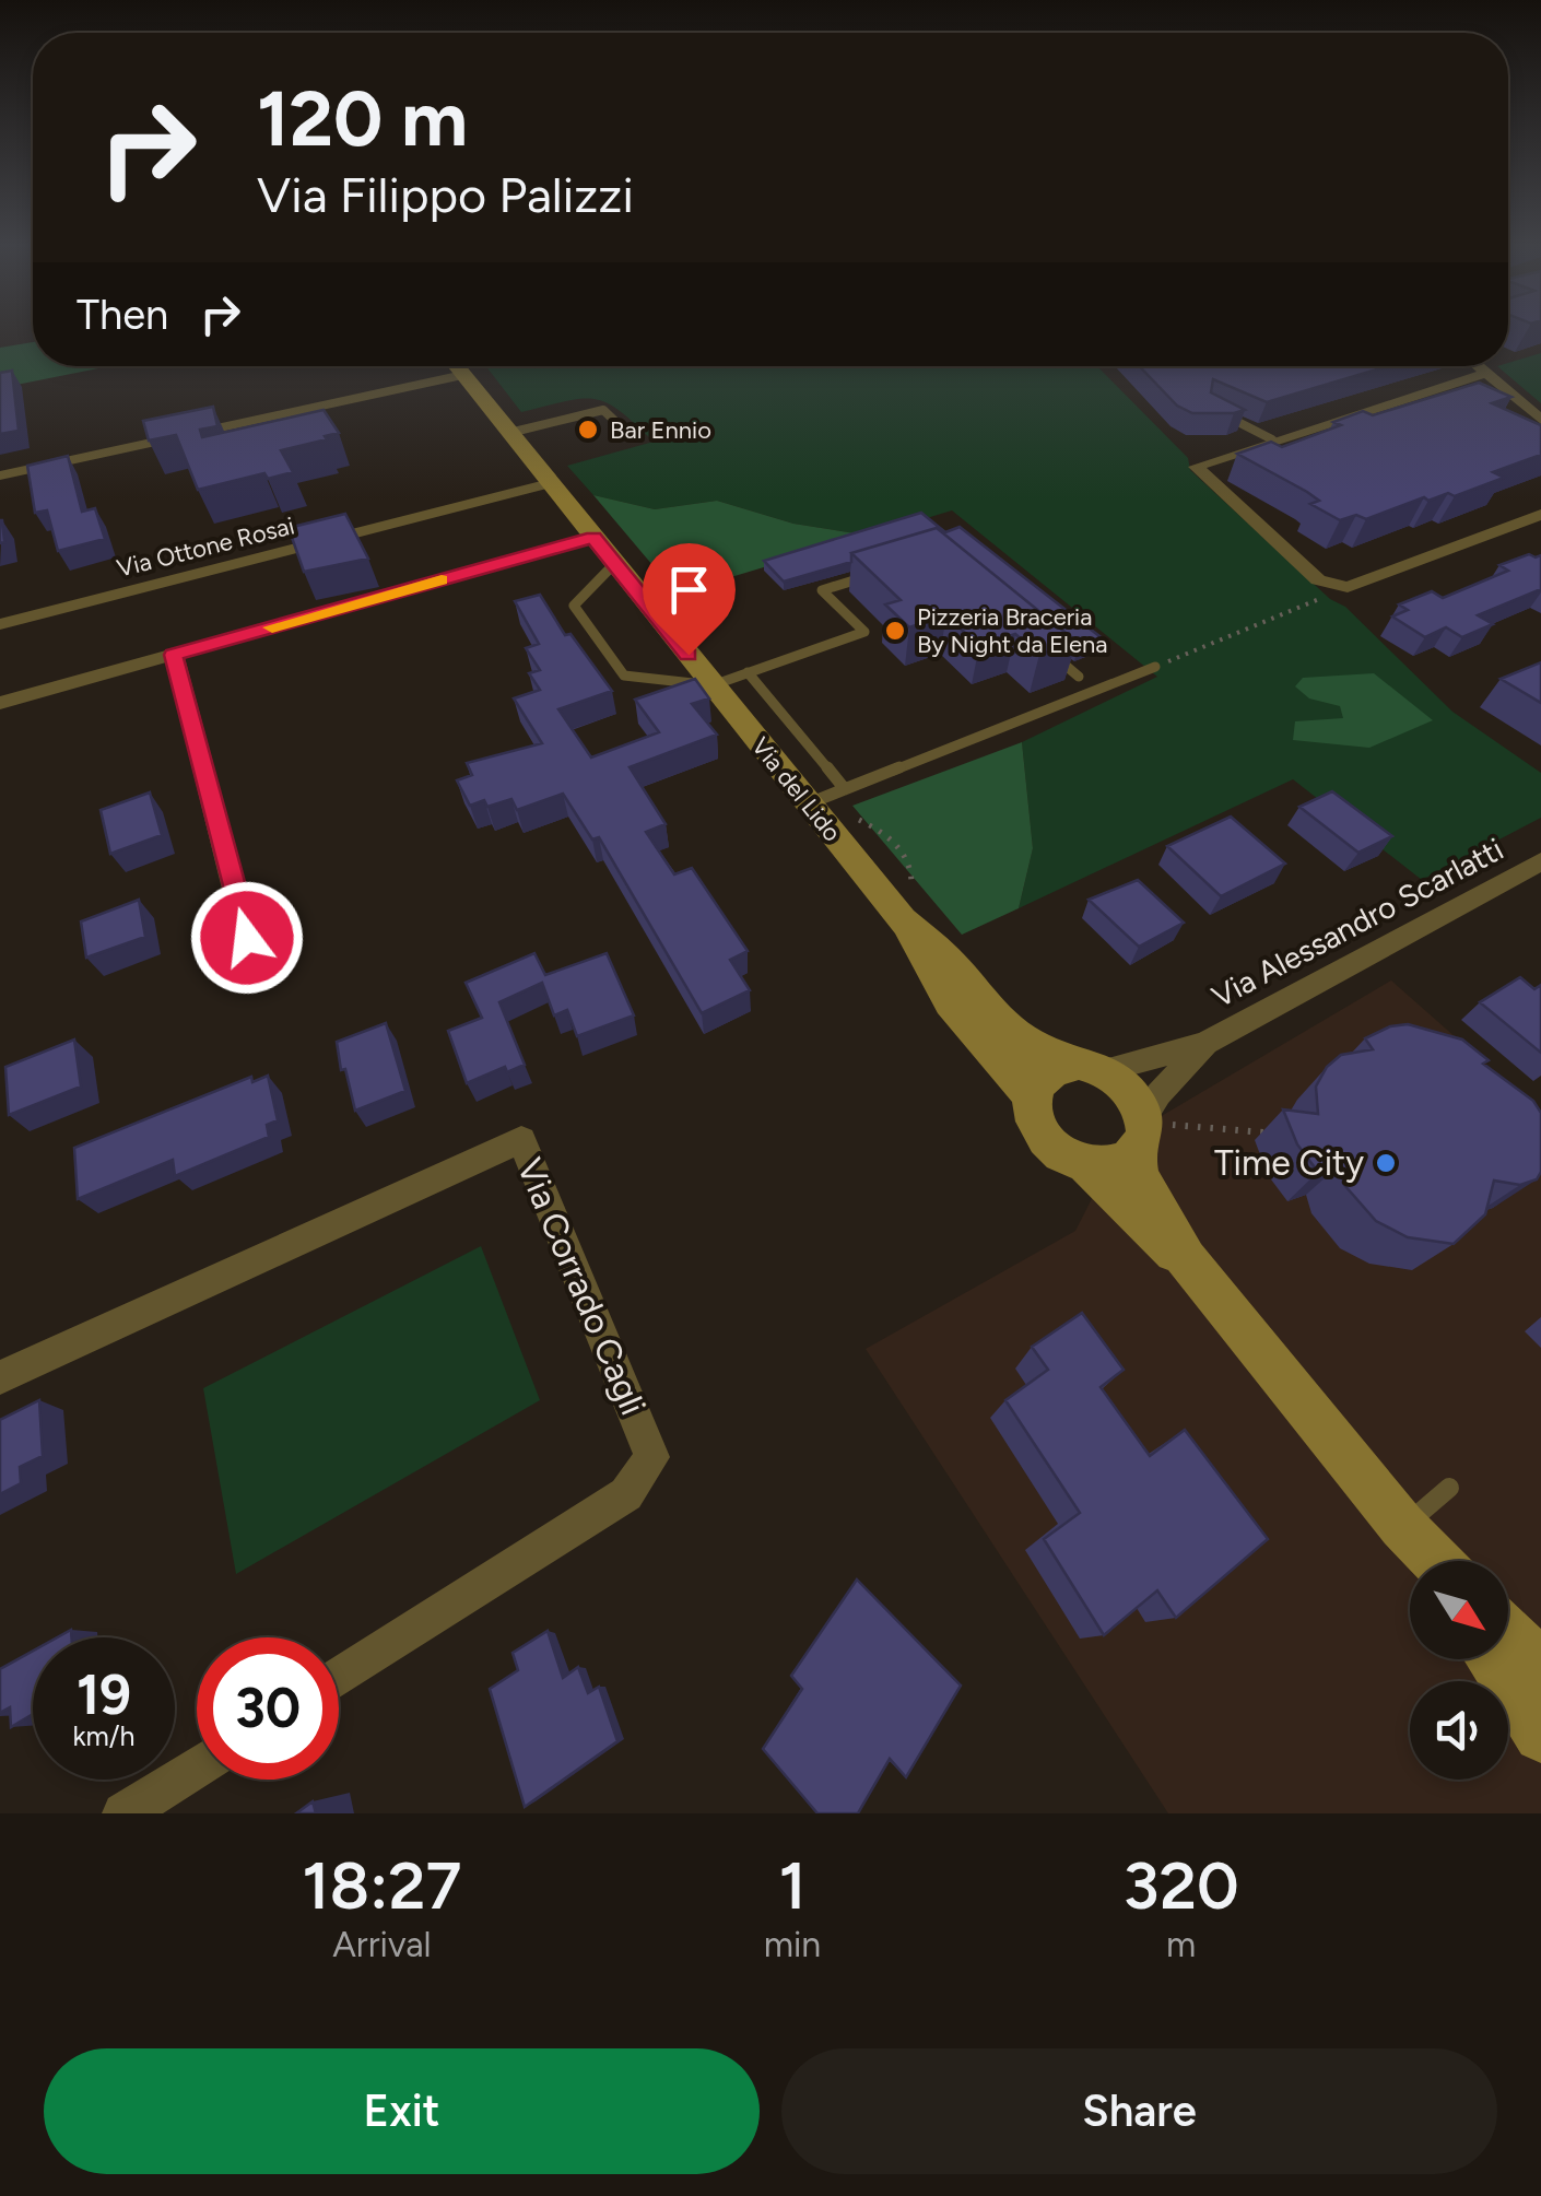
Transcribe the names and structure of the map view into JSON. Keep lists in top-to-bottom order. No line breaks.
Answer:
{"streets":{"main road":["Via del Lido"],"street":["Via Ottone Rosai","Via Alessandro Scarlatti","Via Corrado Cagli"]},"crossings":[["Via Ottone Rosai","Via del Lido"],["Via del Lido","Via Alessandro Scarlatti"]],"places":["Bar Ennio","Pizzeria Braceria By Night da Elena","Time City"],"north":"bottom right","page":{"turn":["120 m","Via Filippo Palizzi"],"then":"Then","speed":"19 km/h","limit":"30","eta":["18:27","Arrival","1","min","320","m"],"buttons":["Exit","Share"]}}
